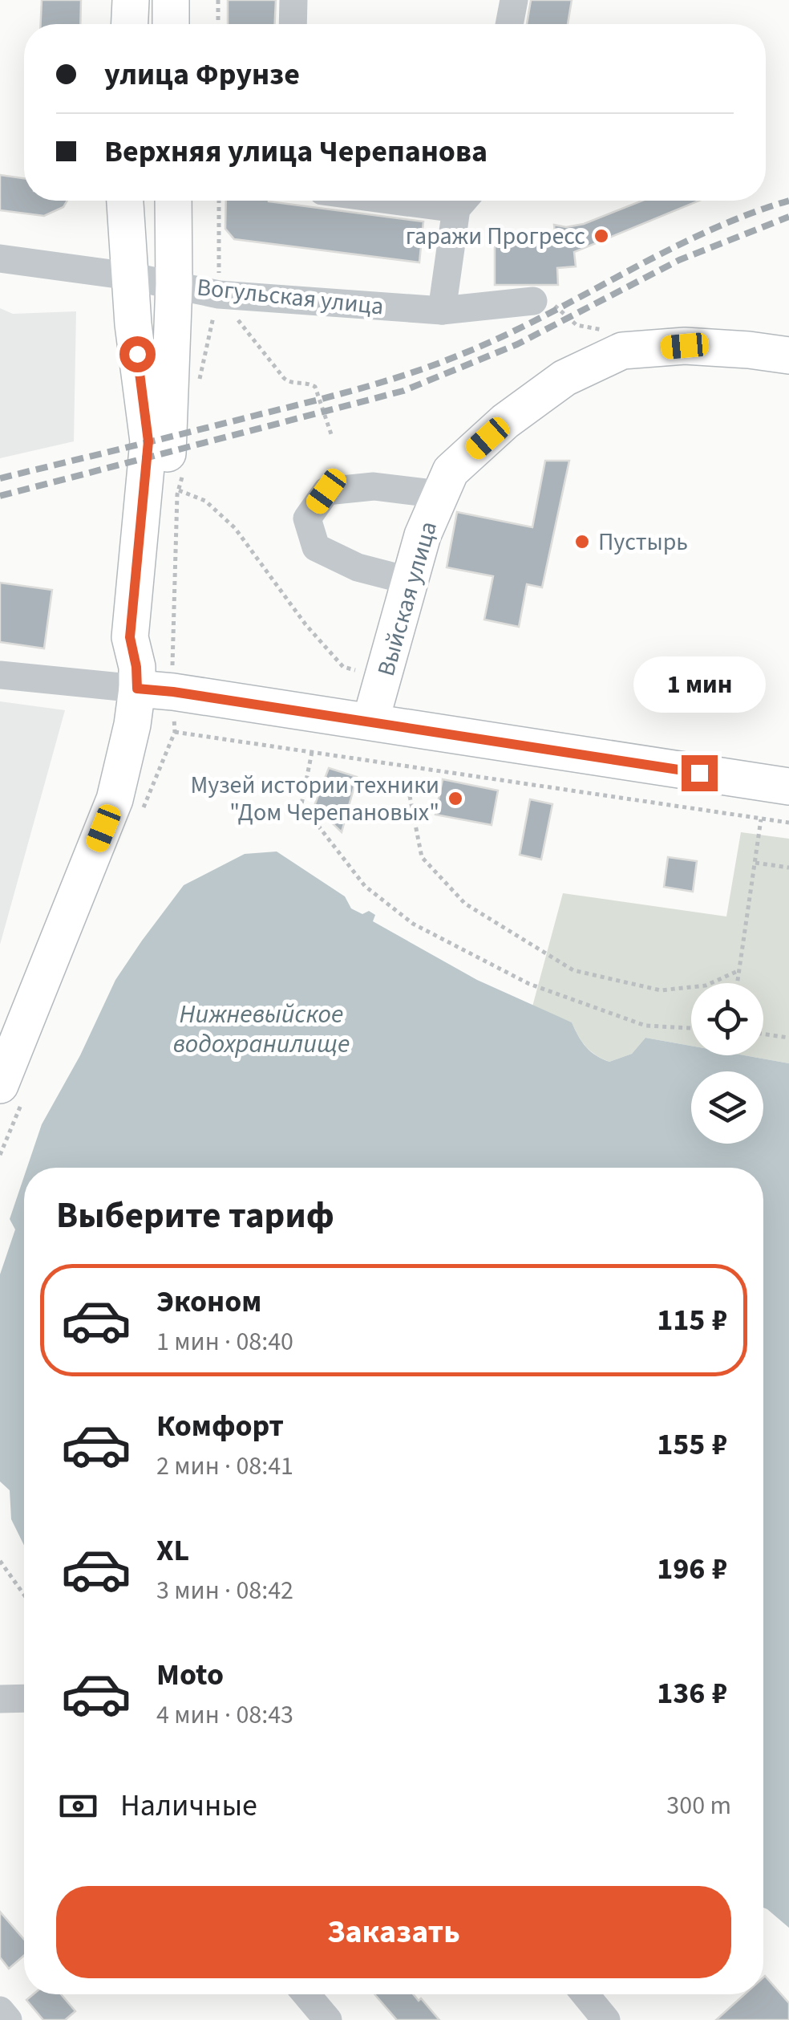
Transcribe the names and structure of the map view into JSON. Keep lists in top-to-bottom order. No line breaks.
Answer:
{"streets":{"main road":["Выйская улица"],"street":["Вогульская улица"]},"water":["Нижневыйское водохранилище"],"places":["гаражи Прогресс","Пустырь","Музей истории техники \"Дом Черепановых\""],"page":{"banner":["улица Фрунзе","Верхняя улица Черепанова"],"bubble":"1 мин","heading":"Выберите тариф","list":[{"name":"Эконом","note":"1 мин · 08:40","value":"115 ₽"},{"name":"Комфорт","note":"2 мин · 08:41","value":"155 ₽"},{"name":"XL","note":"3 мин · 08:42","value":"196 ₽"},{"name":"Moto","note":"4 мин · 08:43","value":"136 ₽"}],"pay":["Наличные","300 m"],"buttons":"Заказать"}}
